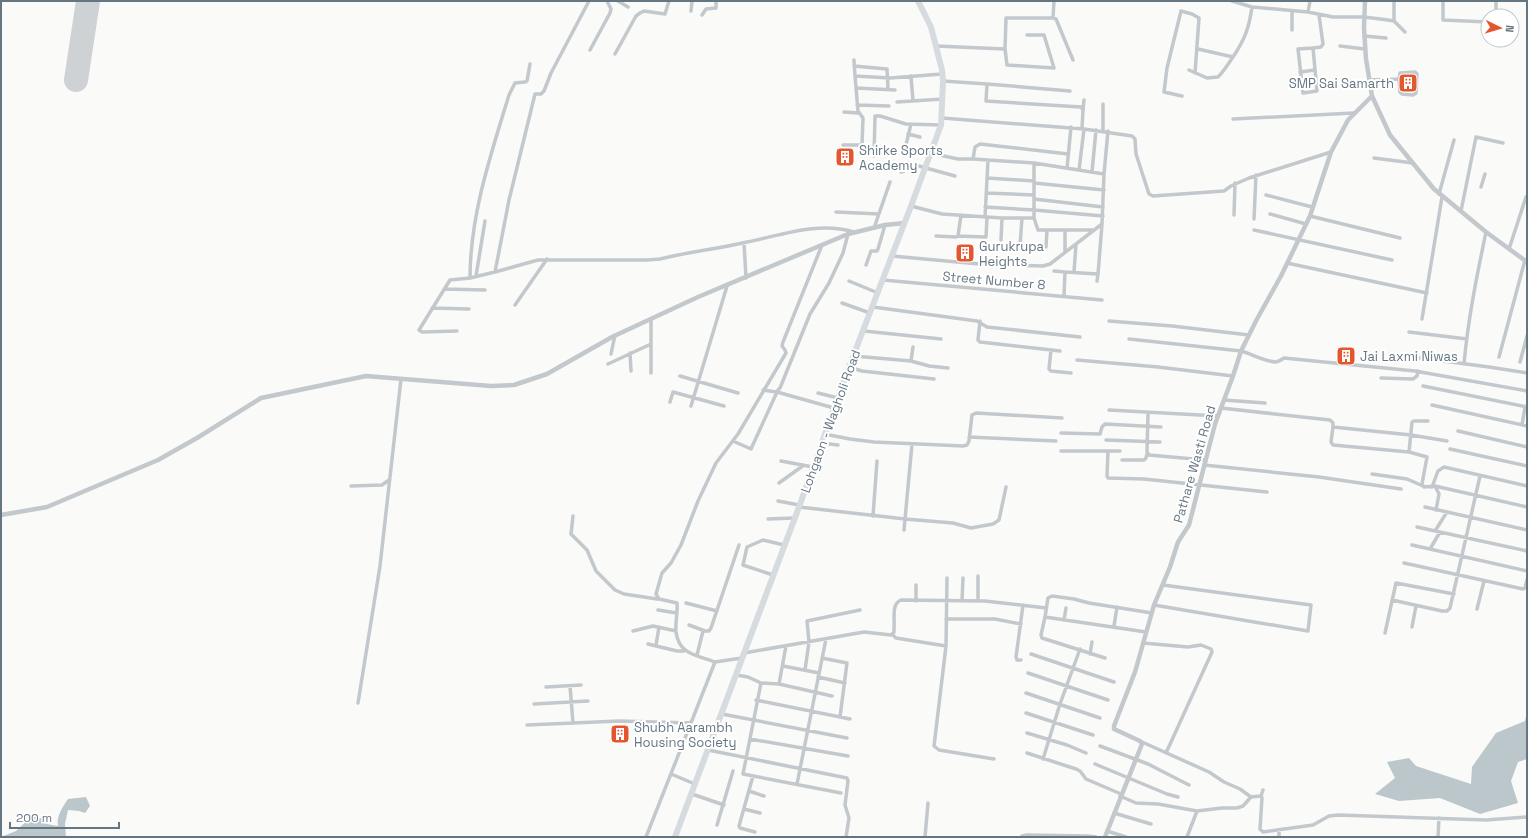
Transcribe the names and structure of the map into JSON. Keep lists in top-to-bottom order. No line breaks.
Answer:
{"streets":{"main road":["Lohgaon - Wagholi Road"],"street":["Street Number 8","Pathare Wasti Road"]},"crossings":[["Street Number 8","Lohgaon - Wagholi Road"]],"places":{"building":["SMP Sai Samarth","Shirke Sports Academy","Gurukrupa Heights","Jai Laxmi Niwas","Shubh Aarambh Housing Society"]},"scale_bar":"200 m","north":"right"}
